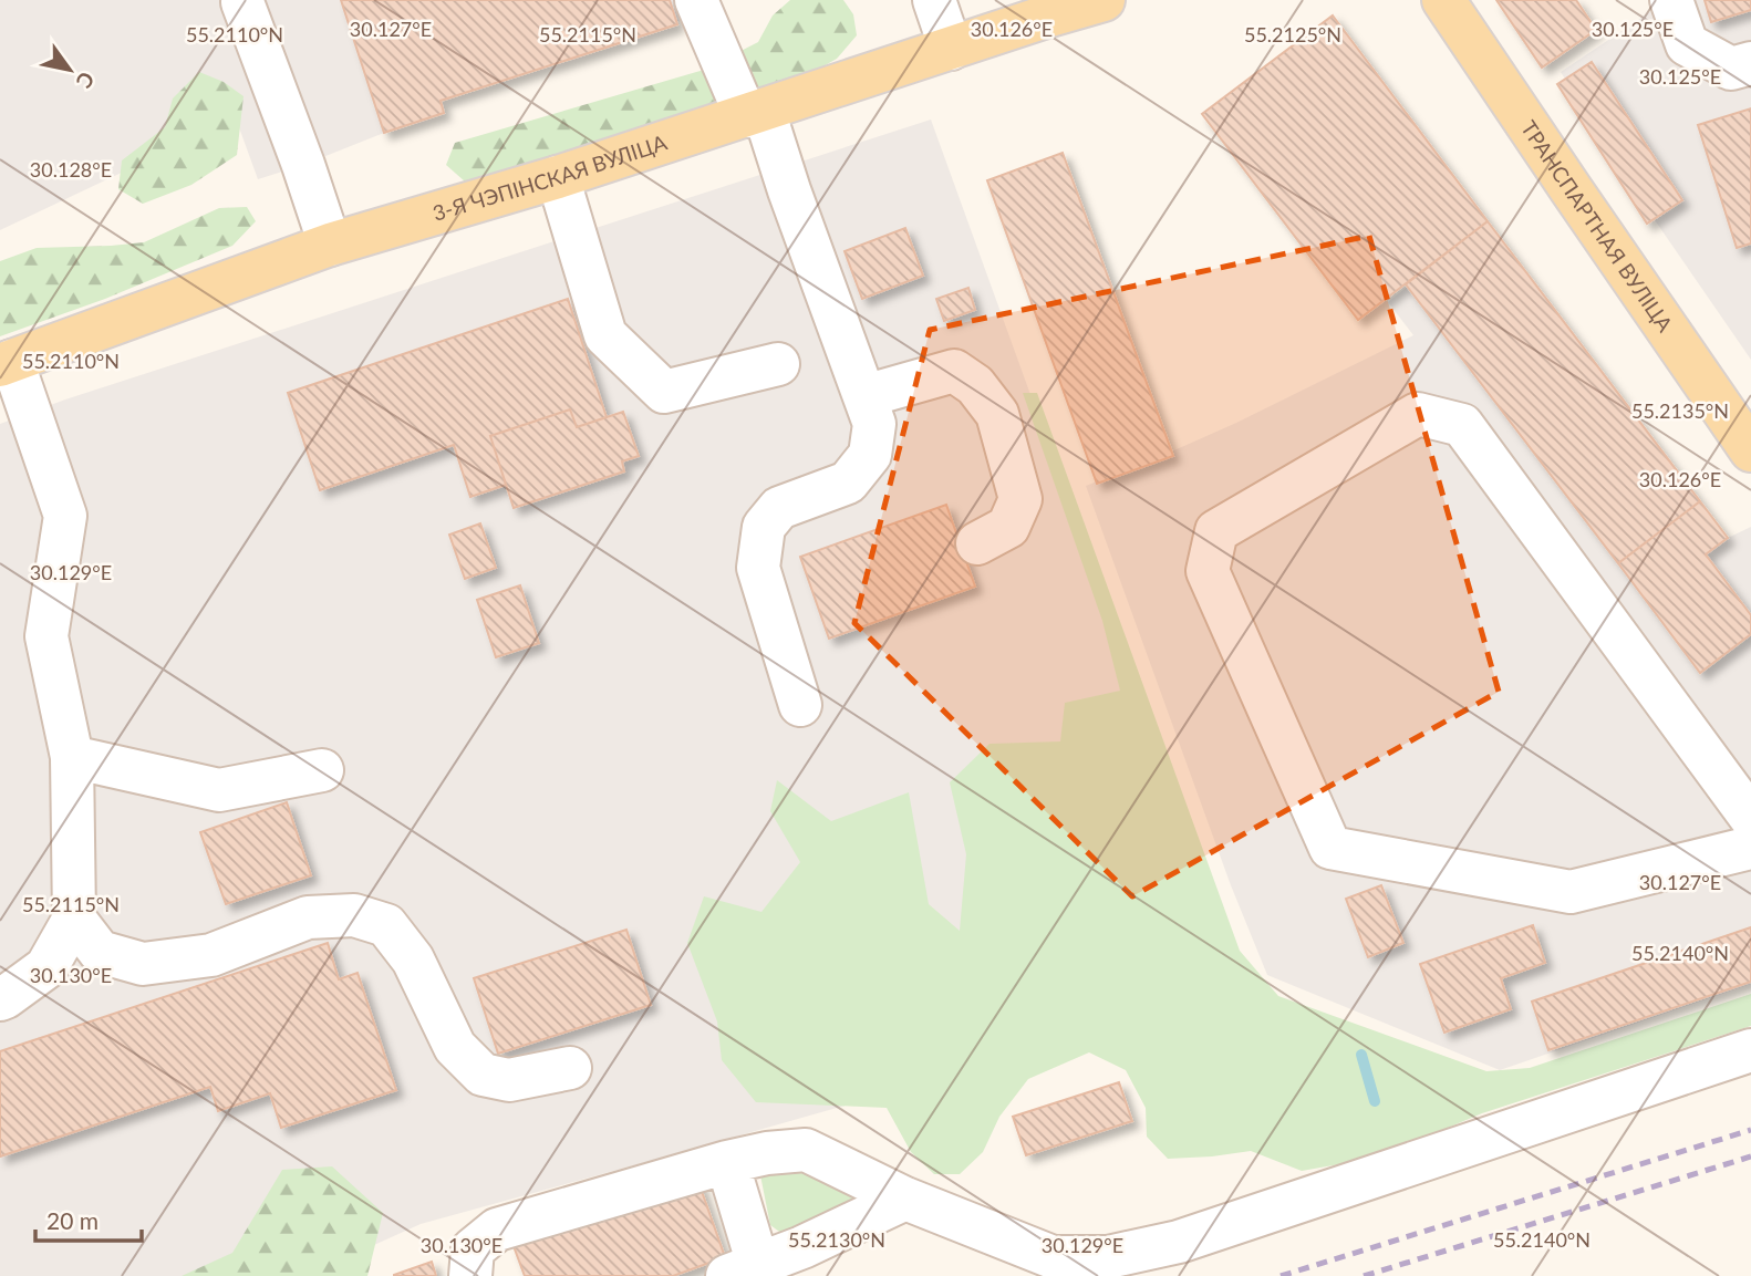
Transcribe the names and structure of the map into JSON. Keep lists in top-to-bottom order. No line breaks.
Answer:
{"streets":{"main road":["3-Я ЧЭПІНСКАЯ ВУЛІЦА","ТРАНСПАРТНАЯ ВУЛІЦА"]},"scale_bar":"20 m","north":"bottom right","coordinates":["30.127°E","30.126°E","30.125°E","55.2110°N","55.2115°N","55.2125°N","30.128°E","55.2135°N","30.129°E","55.2140°N","30.130°E","55.2130°N"]}
